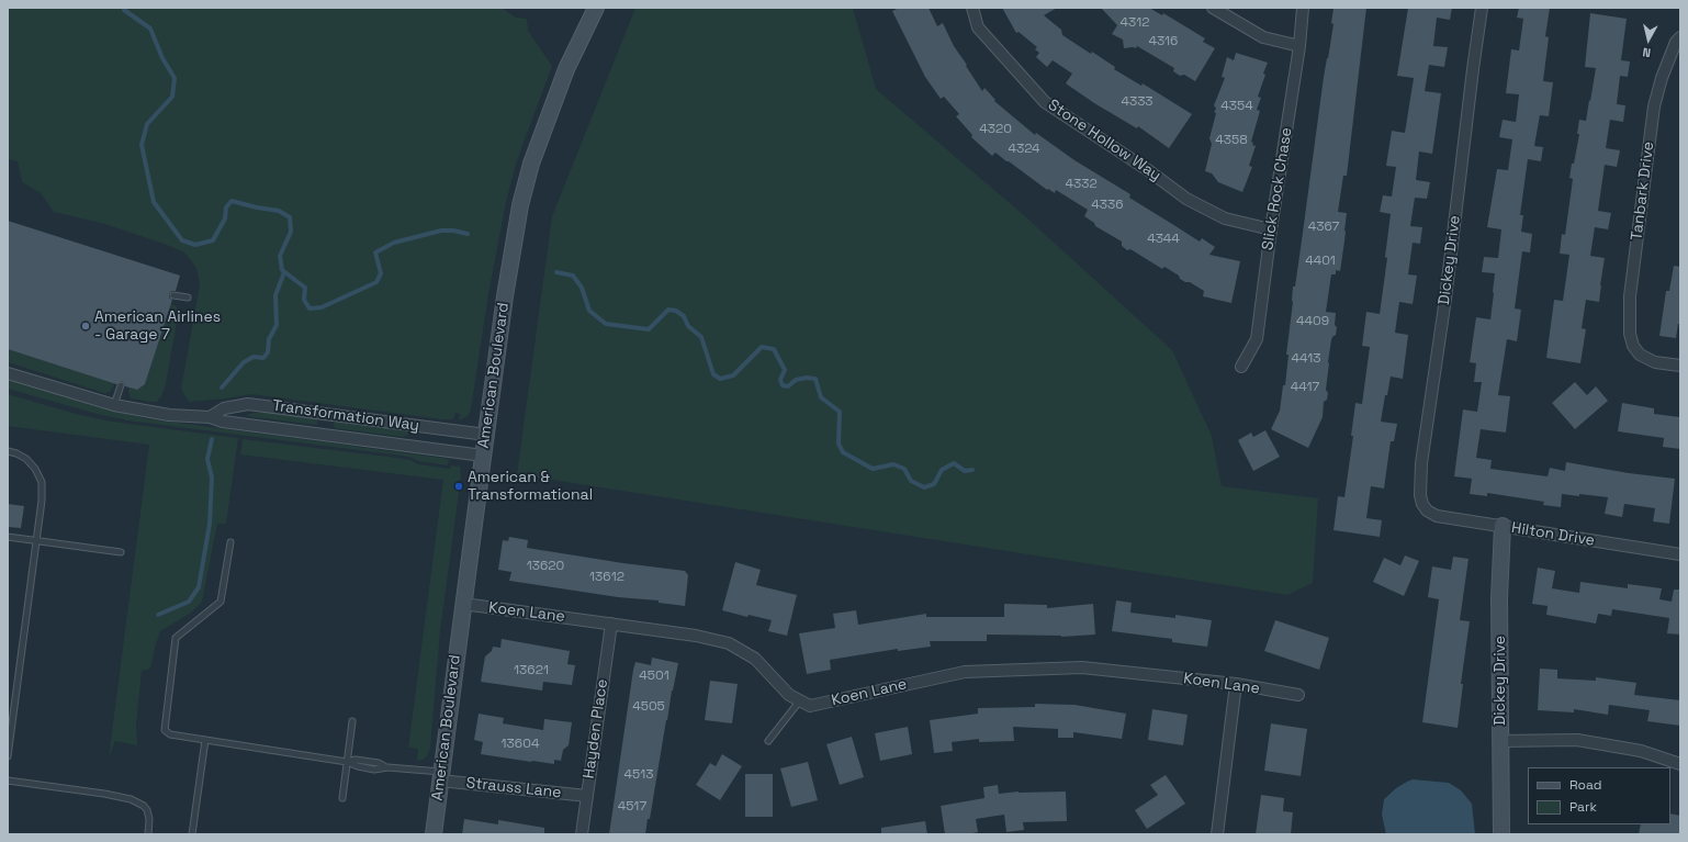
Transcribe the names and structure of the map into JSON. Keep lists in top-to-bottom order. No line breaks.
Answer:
{"streets":{"street":["Stone Hollow Way","Slick Rock Chase","Tanbark Drive","Dickey Drive","American Boulevard","Transformation Way","Hilton Drive","Koen Lane","Hayden Place","Strauss Lane"]},"crossings":[["Stone Hollow Way","Slick Rock Chase"],["Dickey Drive","Hilton Drive"],["American Boulevard","Transformation Way"],["American Boulevard","Koen Lane"],["American Boulevard","Strauss Lane"],["Koen Lane","Hayden Place"],["Hayden Place","Strauss Lane"]],"places":["American Airlines - Garage 7","American & Transformational"],"house_numbers":["4312","4316","4333","4354","4320","4358","4324","4332","4336","4367","4344","4401","4409","4413","4417","13620","13612","13621","4501","4505","13604","4513","4517"],"legend":["Road","Park"],"north":"bottom"}
